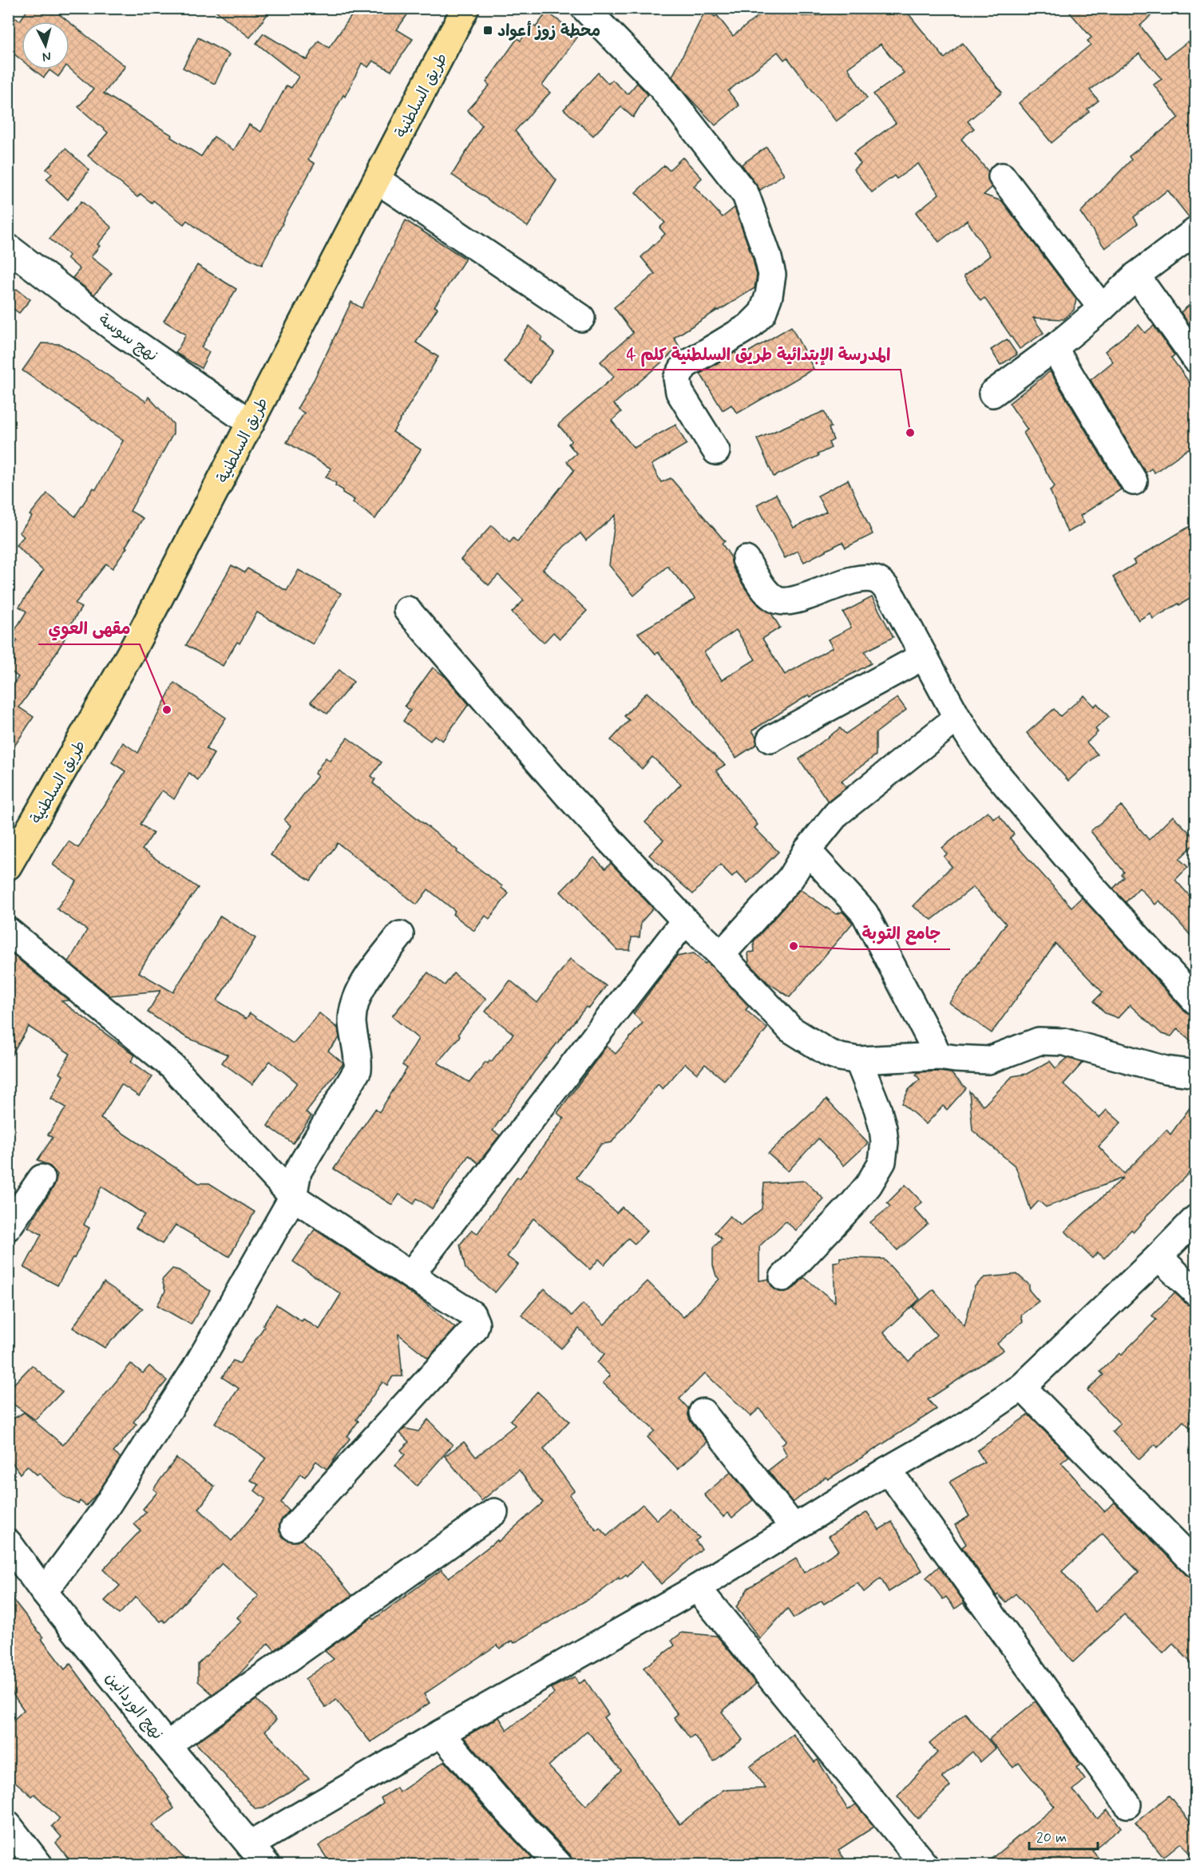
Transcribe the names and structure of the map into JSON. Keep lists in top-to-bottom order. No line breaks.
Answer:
{"streets":{"main road":["طريق السلطنية"],"street":["نهج سوسة","نهج الوردانين"]},"crossings":[["طريق السلطنية","نهج سوسة"]],"places":{"transit":["محطة زوز أعواد"],"other":["المدرسة الإبتدائية طريق السلطنية كلم 4","مقهى العوي","جامع التوبة"]},"scale_bar":"20 m","north":"bottom"}
